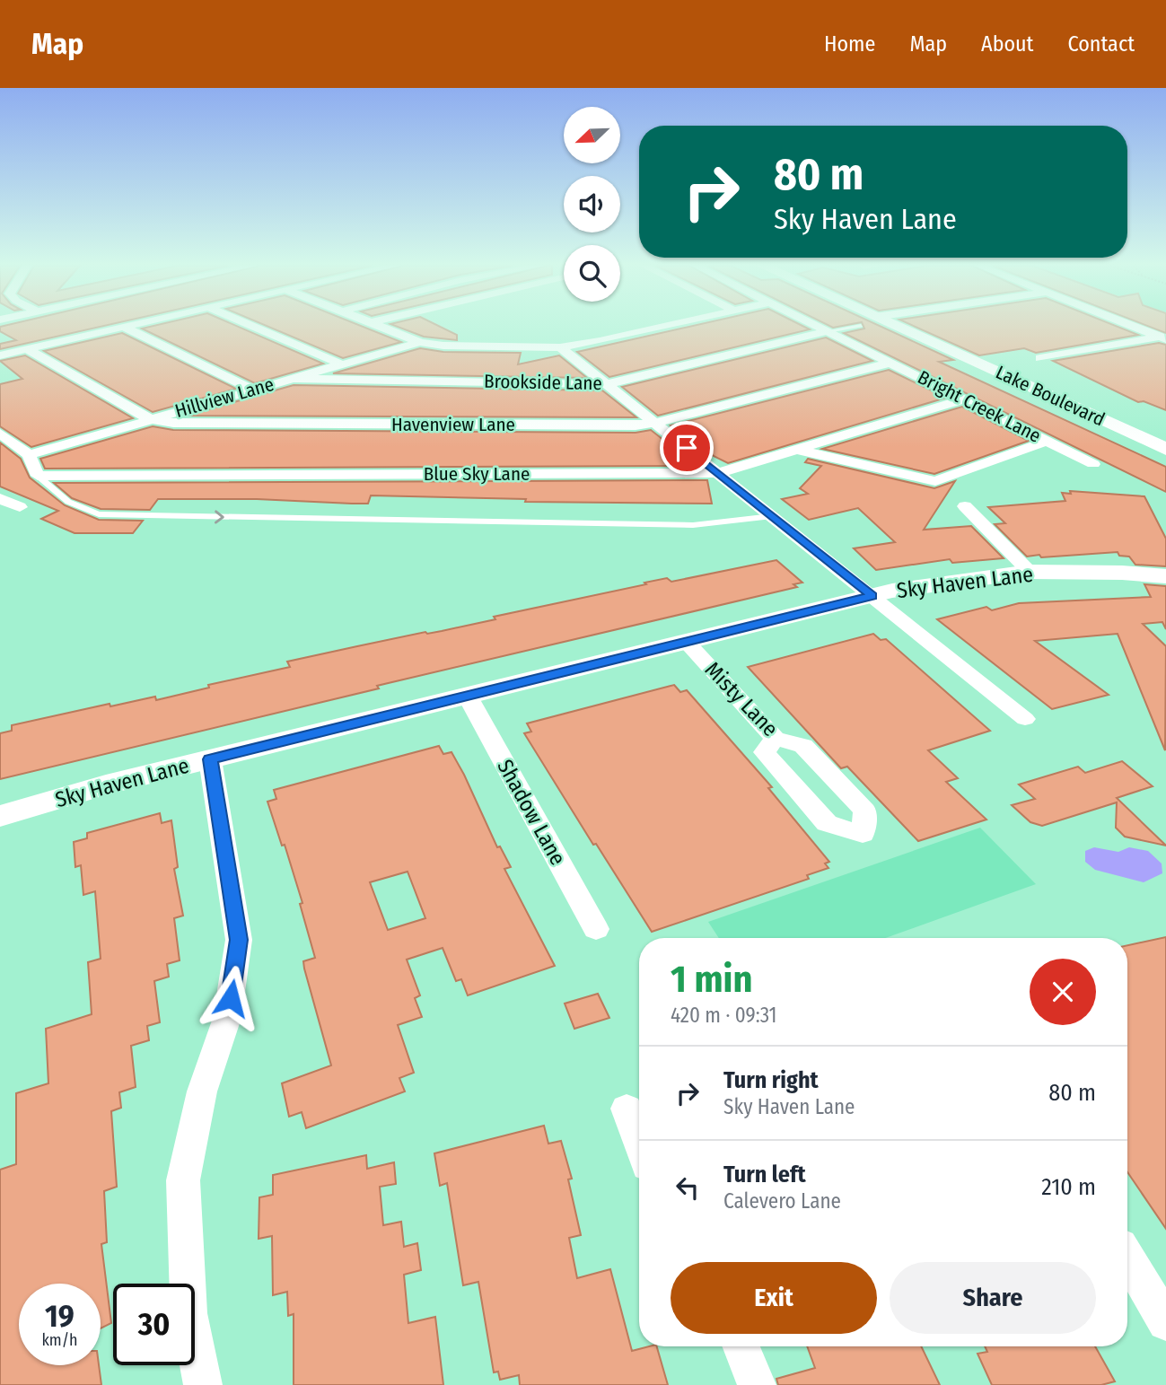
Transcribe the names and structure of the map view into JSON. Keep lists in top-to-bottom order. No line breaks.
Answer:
{"streets":{"main road":["Lake Boulevard"],"street":["Brookside Lane","Hillview Lane","Bright Creek Lane","Havenview Lane","Blue Sky Lane","Sky Haven Lane","Misty Lane","Shadow Lane"]},"crossings":[["Brookside Lane","Hillview Lane"],["Brookside Lane","Bright Creek Lane"],["Hillview Lane","Havenview Lane"],["Bright Creek Lane","Havenview Lane"],["Bright Creek Lane","Blue Sky Lane"],["Sky Haven Lane","Misty Lane"],["Sky Haven Lane","Shadow Lane"]],"north":"bottom left","page":{"header":"Map","nav":["Home","Map","About","Contact"],"turn":["80 m","Sky Haven Lane"],"heading":["1 min","420 m · 09:31"],"list":[{"name":"Turn right","note":"Sky Haven Lane","value":"80 m"},{"name":"Turn left","note":"Calevero Lane","value":"210 m"}],"buttons":["Exit","Share"],"speed":"19 km/h","limit":"30"}}
